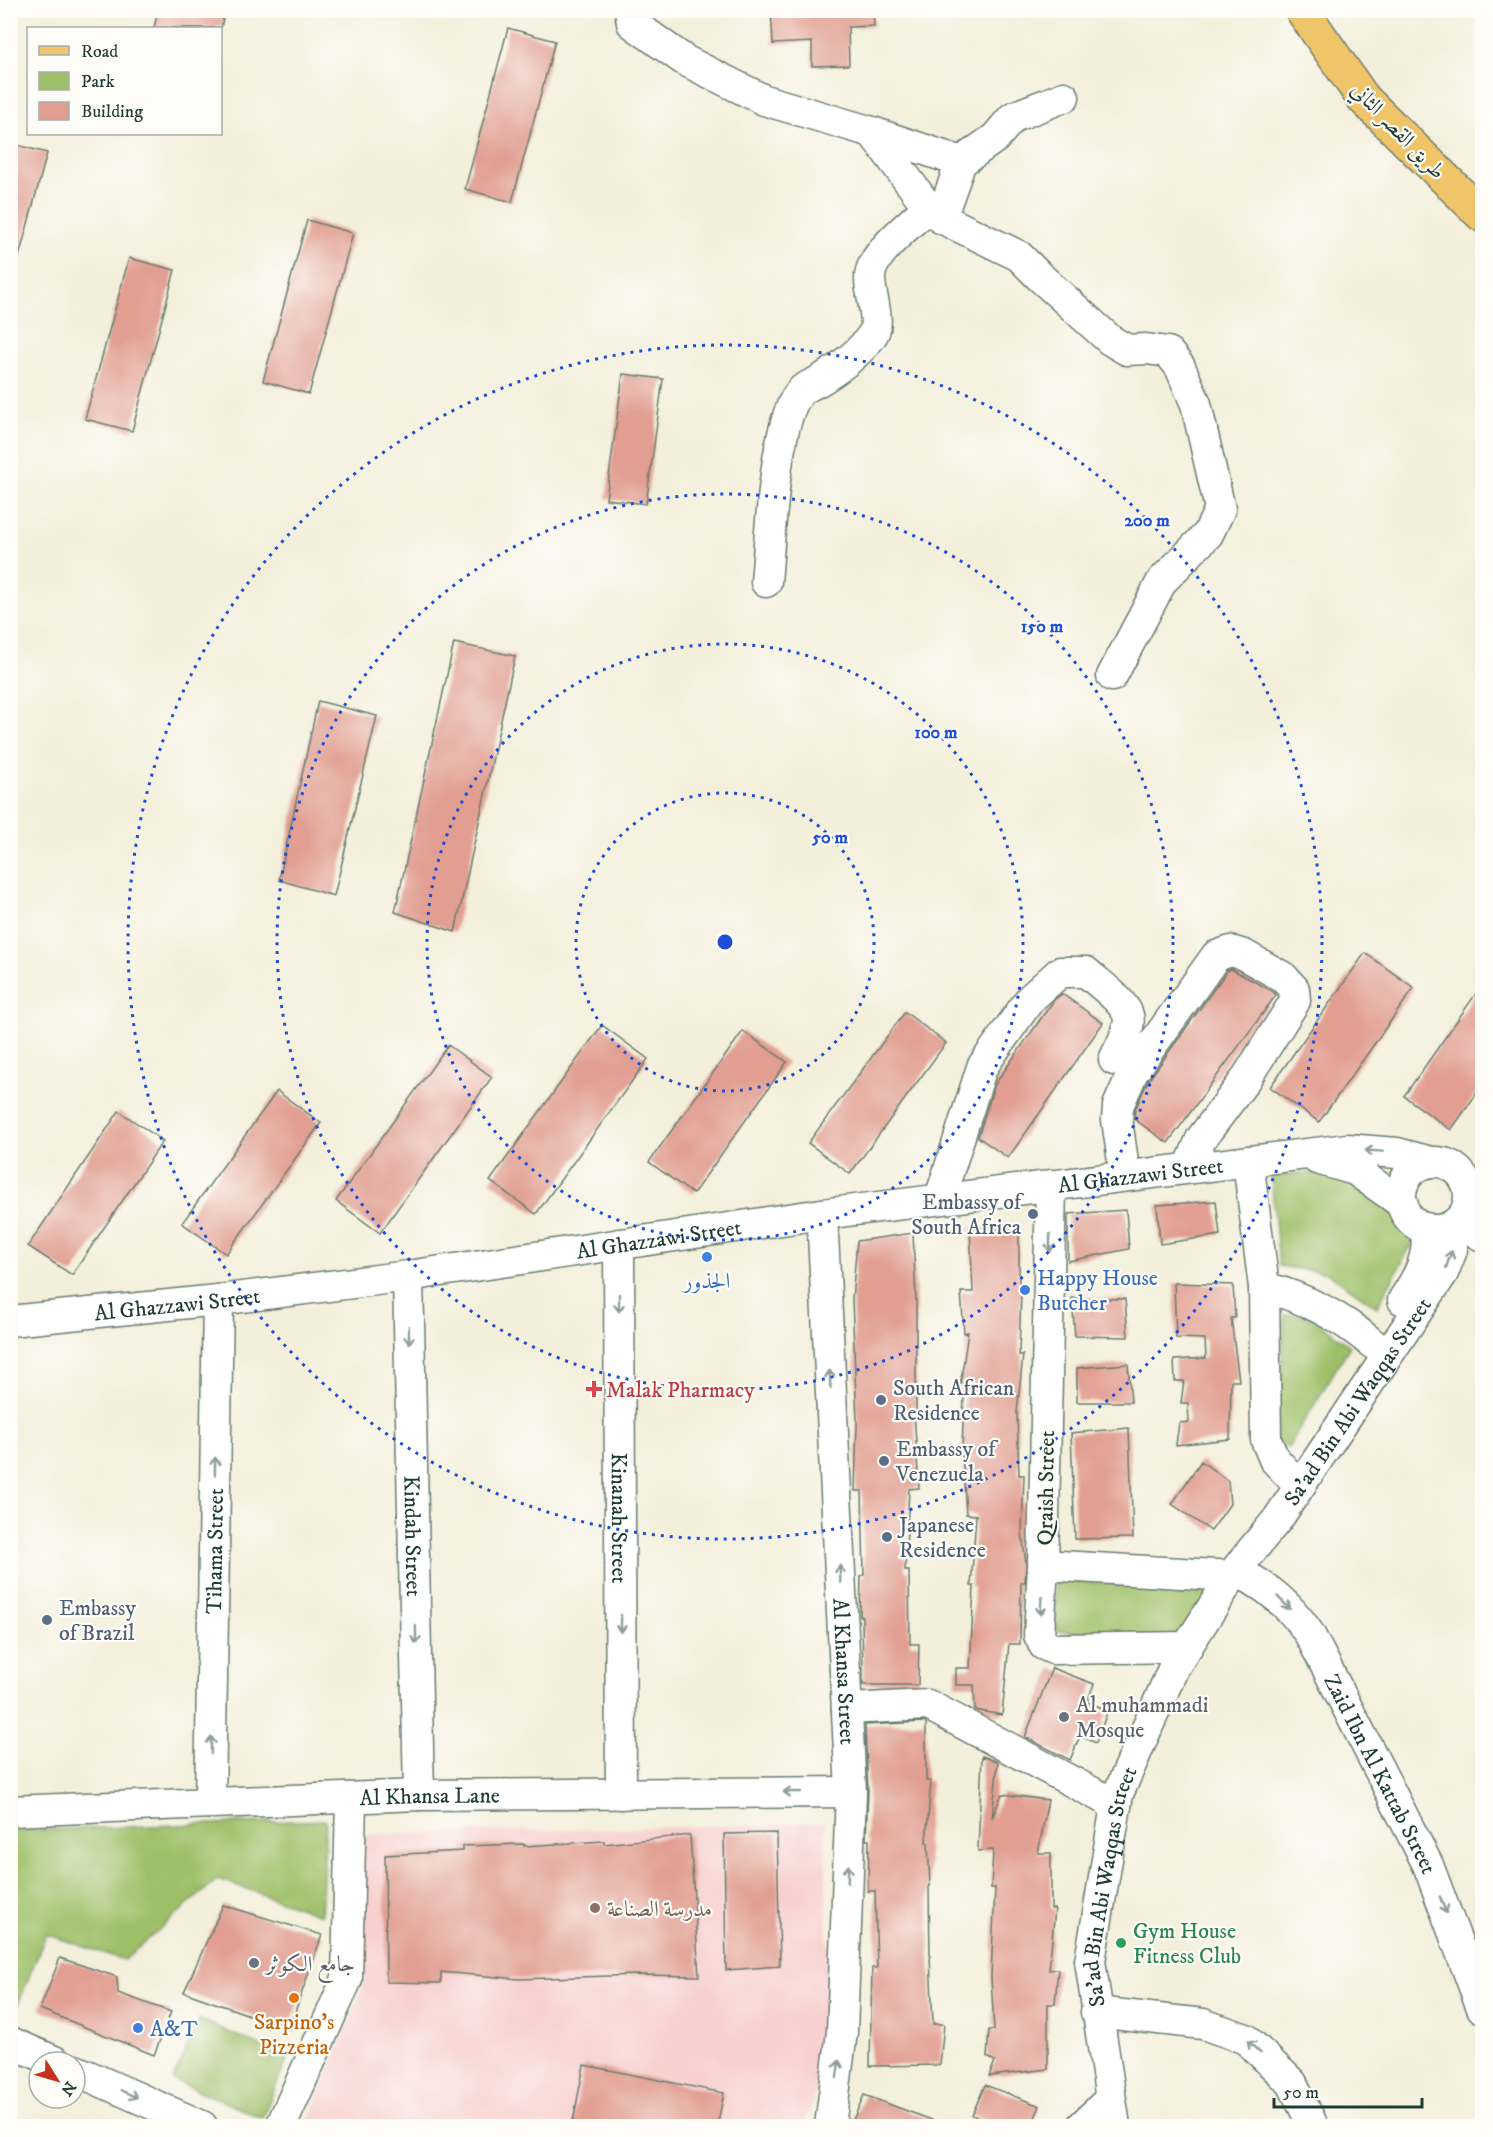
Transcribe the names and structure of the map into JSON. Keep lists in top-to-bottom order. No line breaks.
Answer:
{"streets":{"main road":["طريق القصر الثاني"],"street":["Al Ghazzawi Street","Sa'ad Bin Abi Waqqas Street","Qraish Street","Kinanah Street","Kindah Street","Tihama Street","Al Khansa Street","Zaid Ibn Al Kattab Street","Al Khansa Lane"]},"crossings":[["Al Ghazzawi Street","Sa'ad Bin Abi Waqqas Street"],["Al Ghazzawi Street","Qraish Street"],["Al Ghazzawi Street","Kinanah Street"],["Al Ghazzawi Street","Kindah Street"],["Al Ghazzawi Street","Tihama Street"],["Al Ghazzawi Street","Al Khansa Street"],["Sa'ad Bin Abi Waqqas Street","Qraish Street"],["Sa'ad Bin Abi Waqqas Street","Zaid Ibn Al Kattab Street"],["Kinanah Street","Al Khansa Lane"],["Kindah Street","Al Khansa Lane"],["Tihama Street","Al Khansa Lane"],["Al Khansa Street","Al Khansa Lane"]],"one_way":["Kinanah Street","Kindah Street","Tihama Street","Al Khansa Street","Zaid Ibn Al Kattab Street"],"places":{"other":["Embassy of South Africa","الجذور","Happy House Butcher","South African Residence","Embassy of Venezuela","Japanese Residence","Embassy of Brazil","Al muhammadi Mosque","مدرسة الصناعة","Gym House Fitness Club","جامع الكوثر","Sarpino's Pizzeria","A&T"],"health":["Malak Pharmacy"]},"legend":["Road","Park","Building"],"scale_bar":"50 m","north":"bottom right","rings":["200 m","150 m","100 m","50 m"]}
